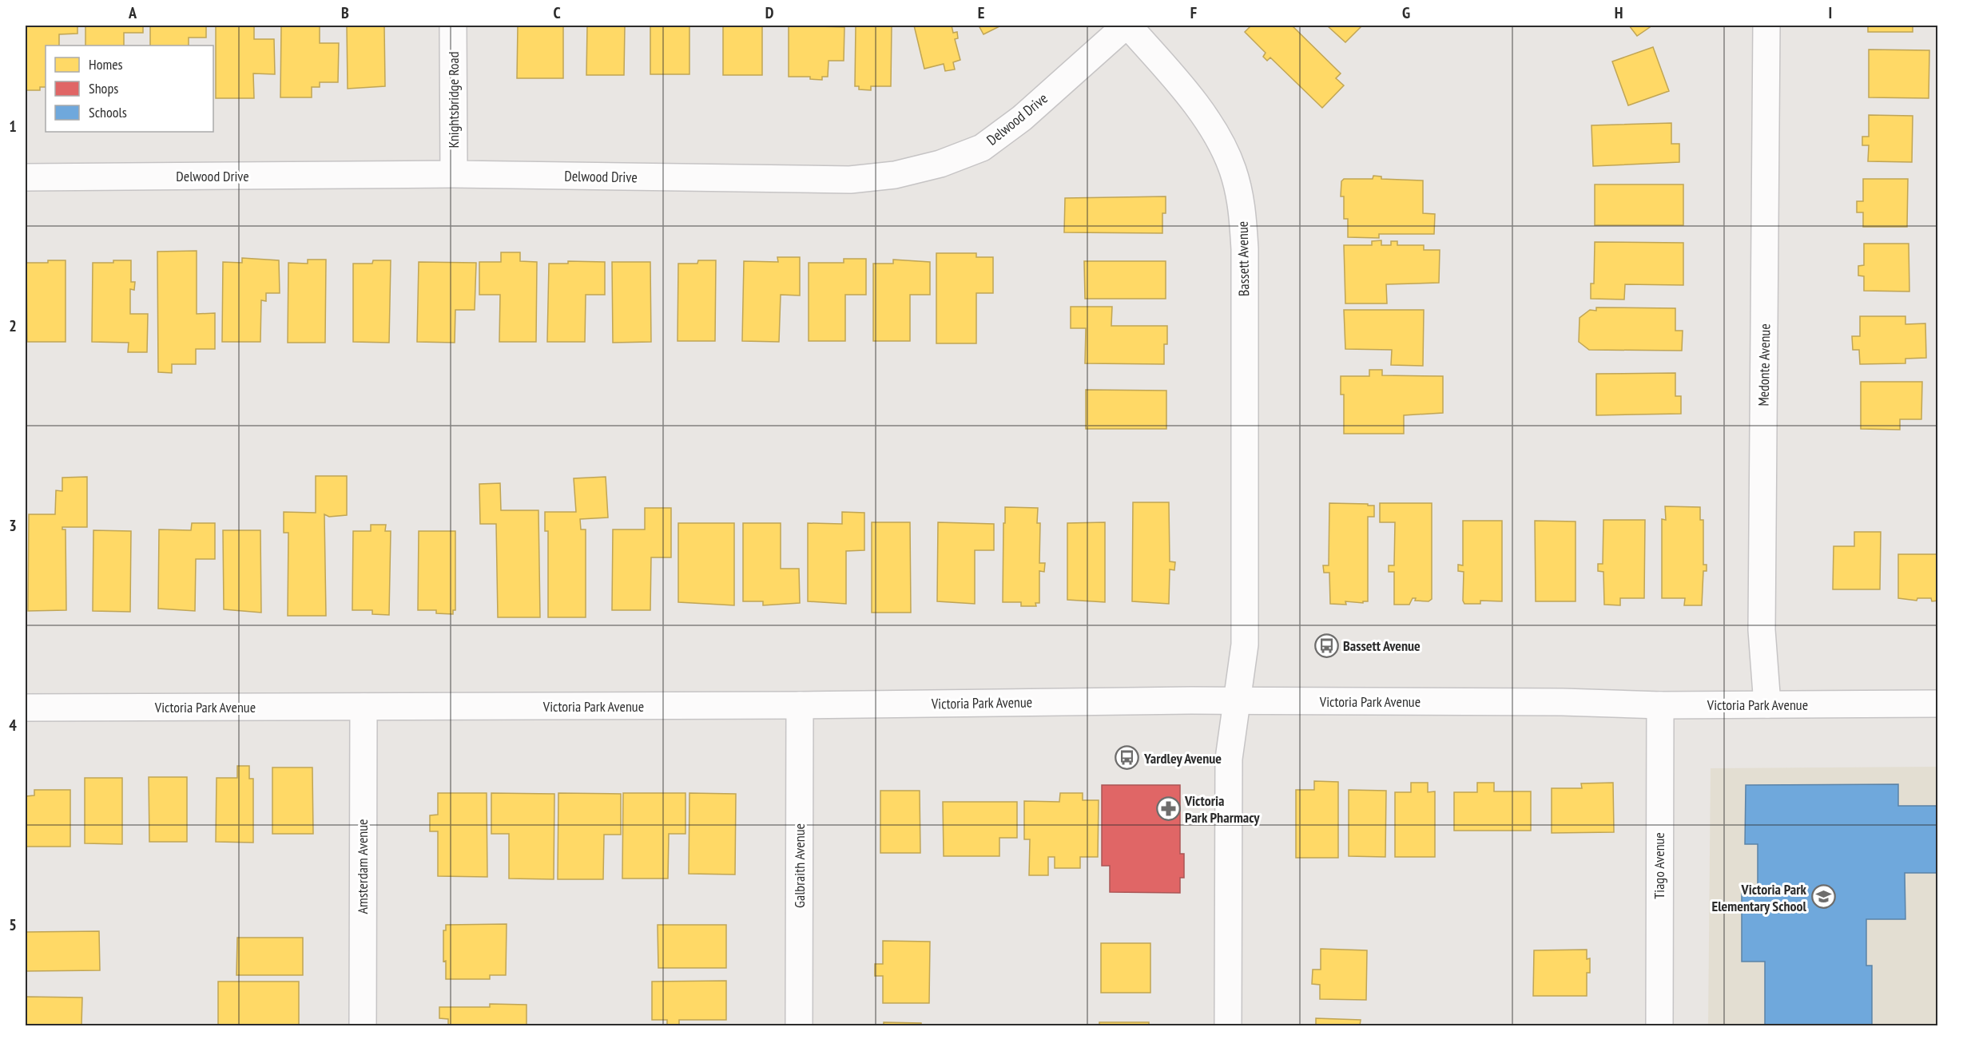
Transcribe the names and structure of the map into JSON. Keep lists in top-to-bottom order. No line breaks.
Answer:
{"streets":{"street":["Knightsbridge Road","Delwood Drive","Bassett Avenue","Medonte Avenue","Victoria Park Avenue","Galbraith Avenue","Tiago Avenue","Amsterdam Avenue"]},"crossings":[["Knightsbridge Road","Delwood Drive"],["Delwood Drive","Bassett Avenue"],["Bassett Avenue","Victoria Park Avenue"],["Medonte Avenue","Victoria Park Avenue"],["Victoria Park Avenue","Galbraith Avenue"],["Victoria Park Avenue","Tiago Avenue"],["Victoria Park Avenue","Amsterdam Avenue"]],"places":{"bus stop":["Bassett Avenue","Yardley Avenue"],"pharmacy":["Victoria Park Pharmacy"],"school or university":["Victoria Park Elementary School"]},"legend":["Homes","Shops","Schools"],"grid":{"columns":["A","B","C","D","E","F","G","H","I"],"rows":["1","2","3","4","5"]}}
